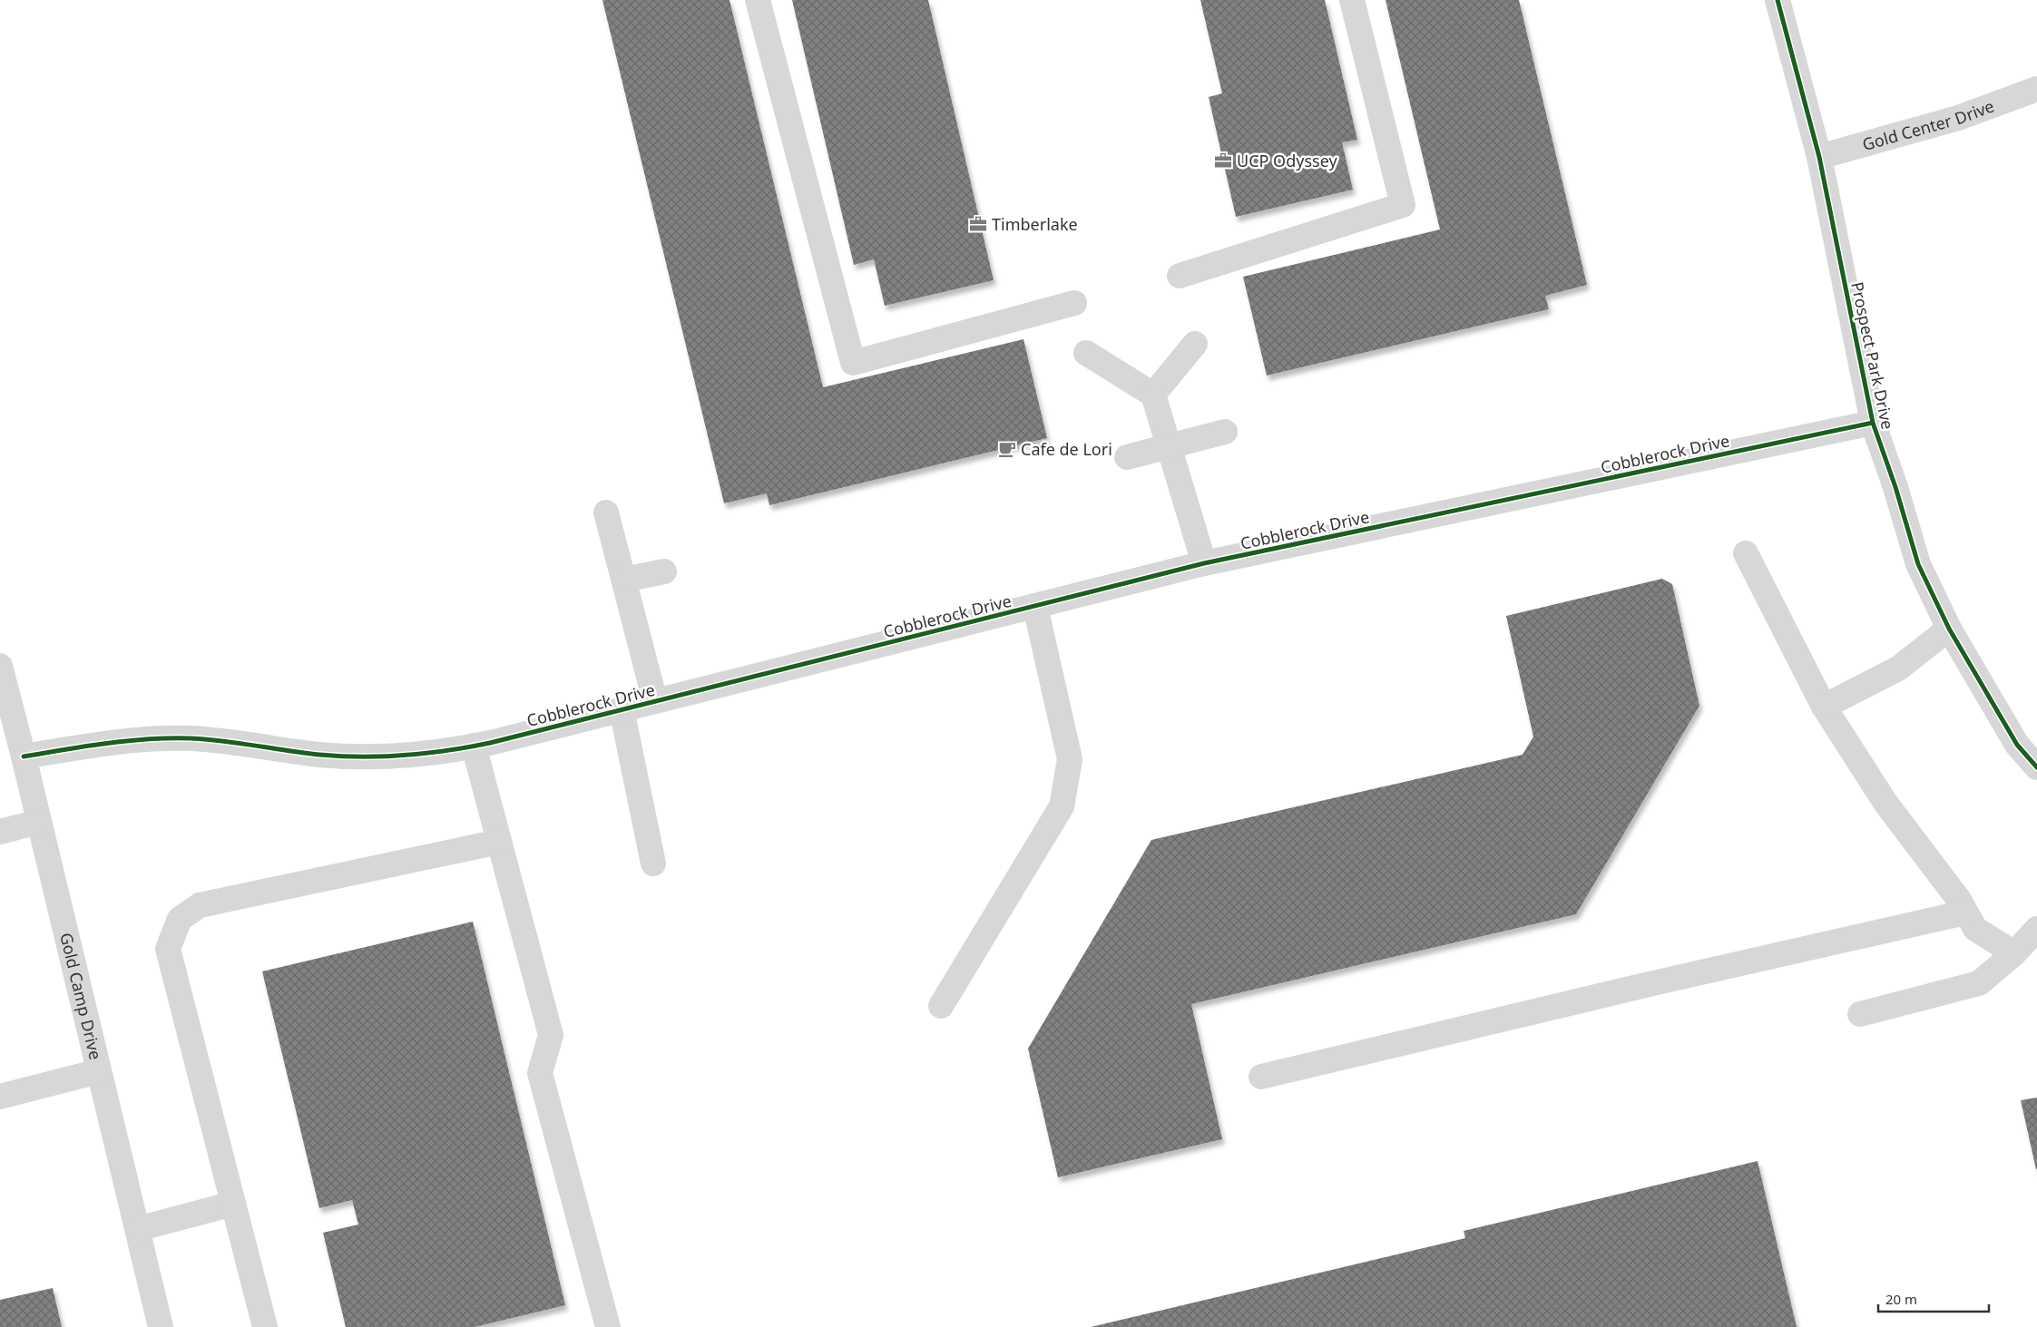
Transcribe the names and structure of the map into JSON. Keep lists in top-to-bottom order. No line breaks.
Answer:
{"streets":{"street":["Gold Center Drive","Prospect Park Drive","Cobblerock Drive","Gold Camp Drive"]},"crossings":[["Gold Center Drive","Prospect Park Drive"],["Prospect Park Drive","Cobblerock Drive"],["Cobblerock Drive","Gold Camp Drive"]],"places":{"office":["UCP Odyssey","Timberlake"],"cafe":["Cafe de Lori"]},"scale_bar":"20 m"}
